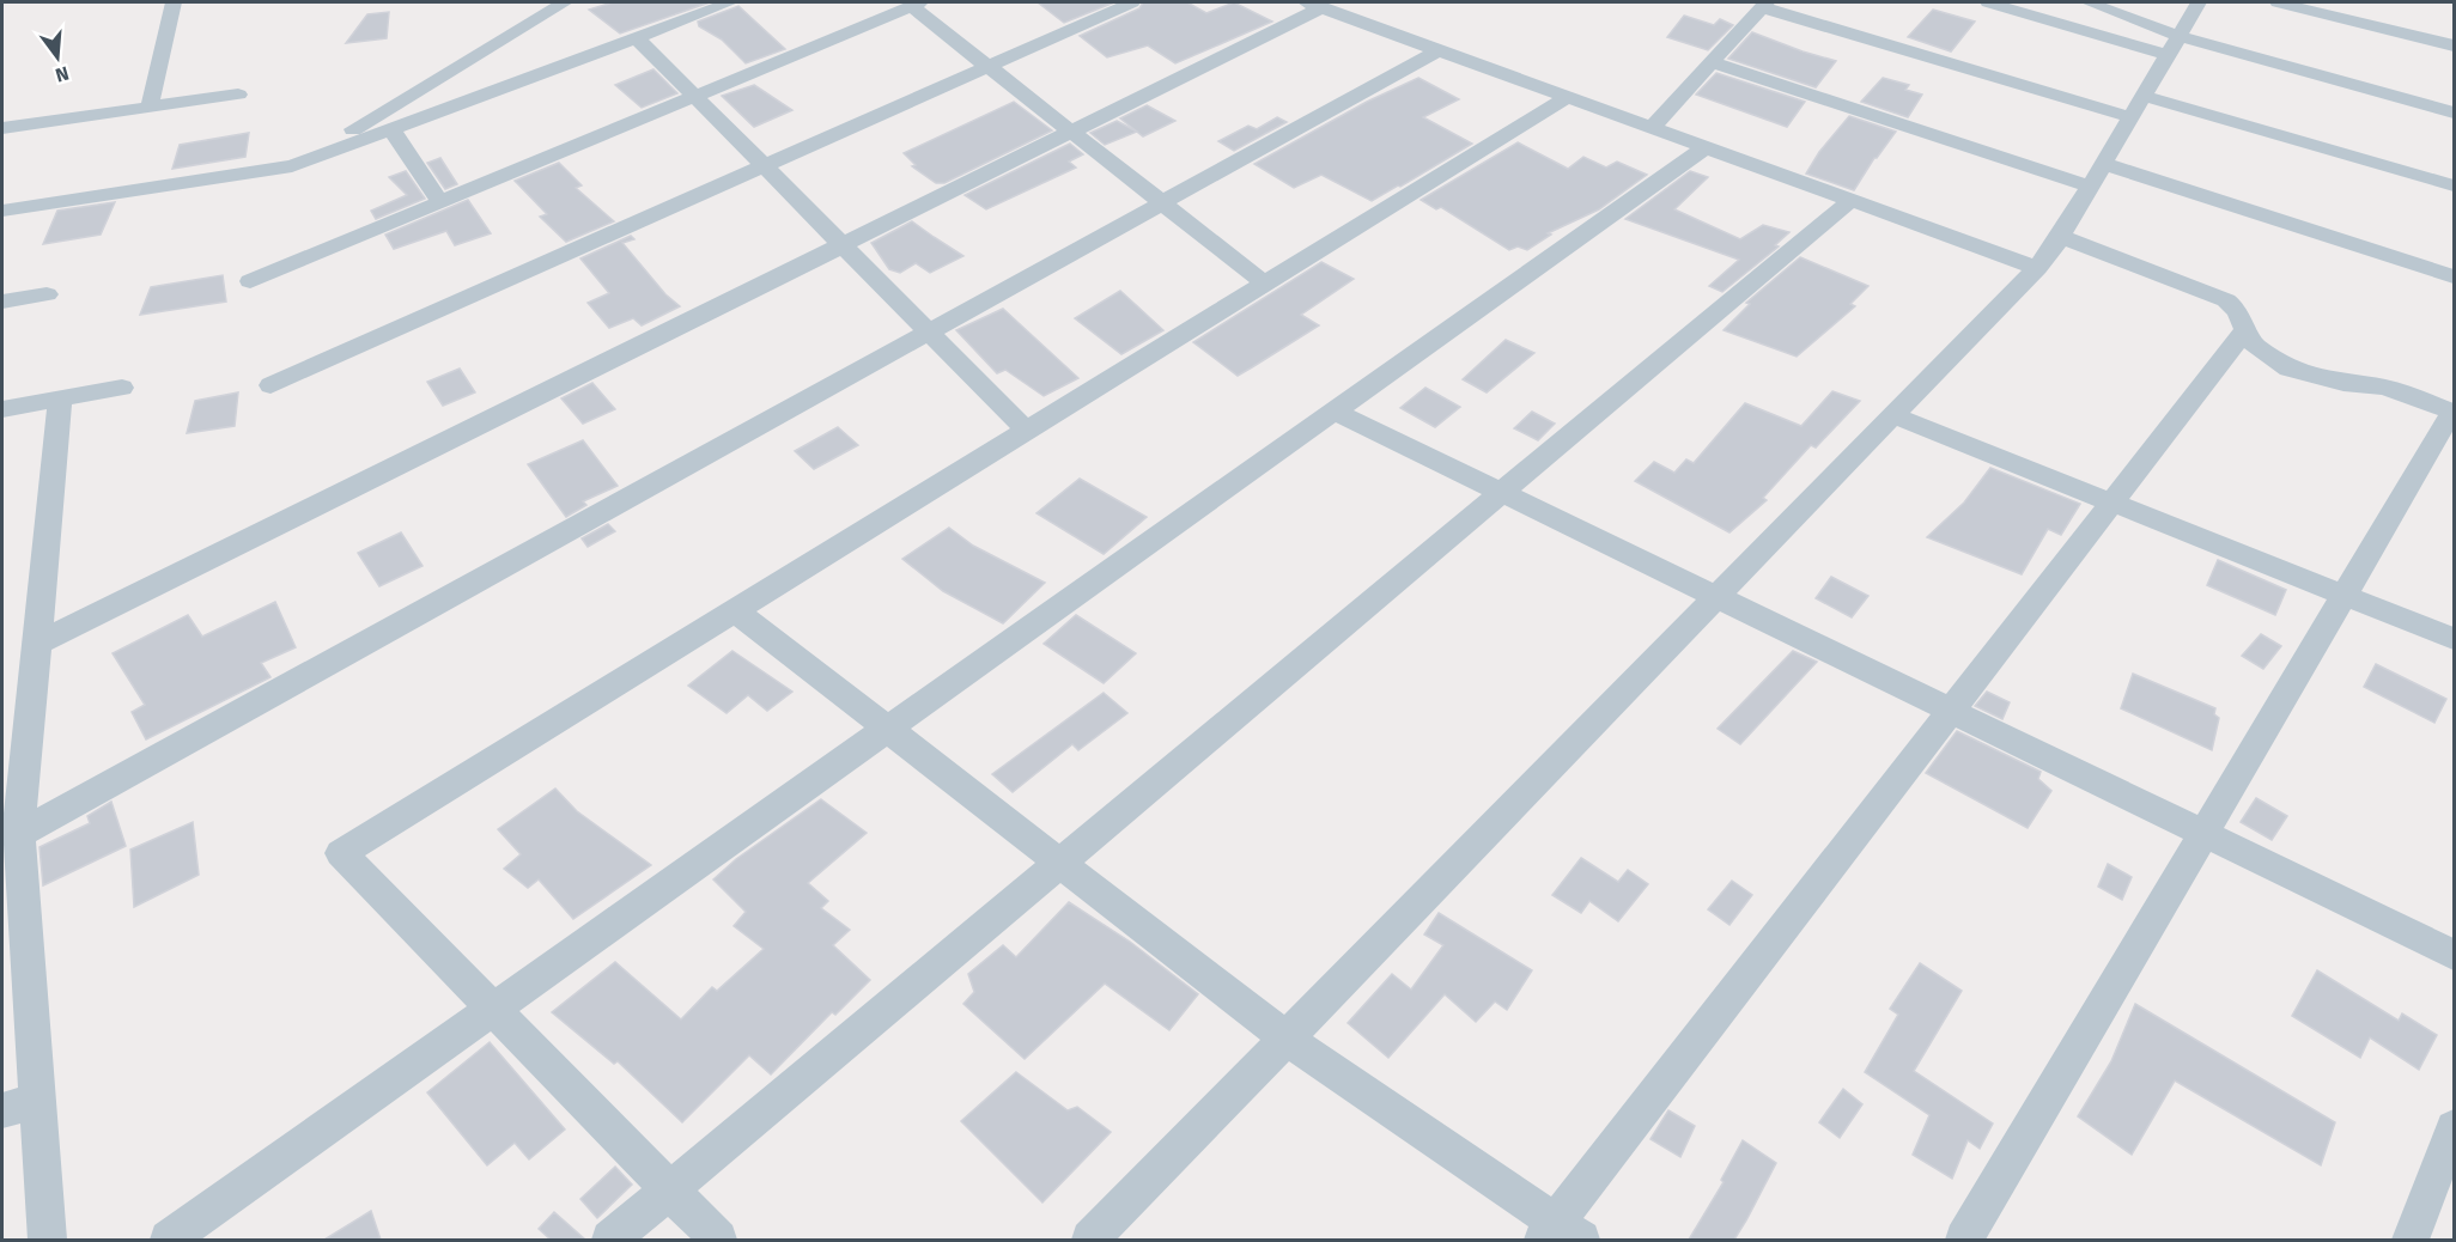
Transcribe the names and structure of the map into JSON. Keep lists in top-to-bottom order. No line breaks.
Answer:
{"north":"bottom"}
